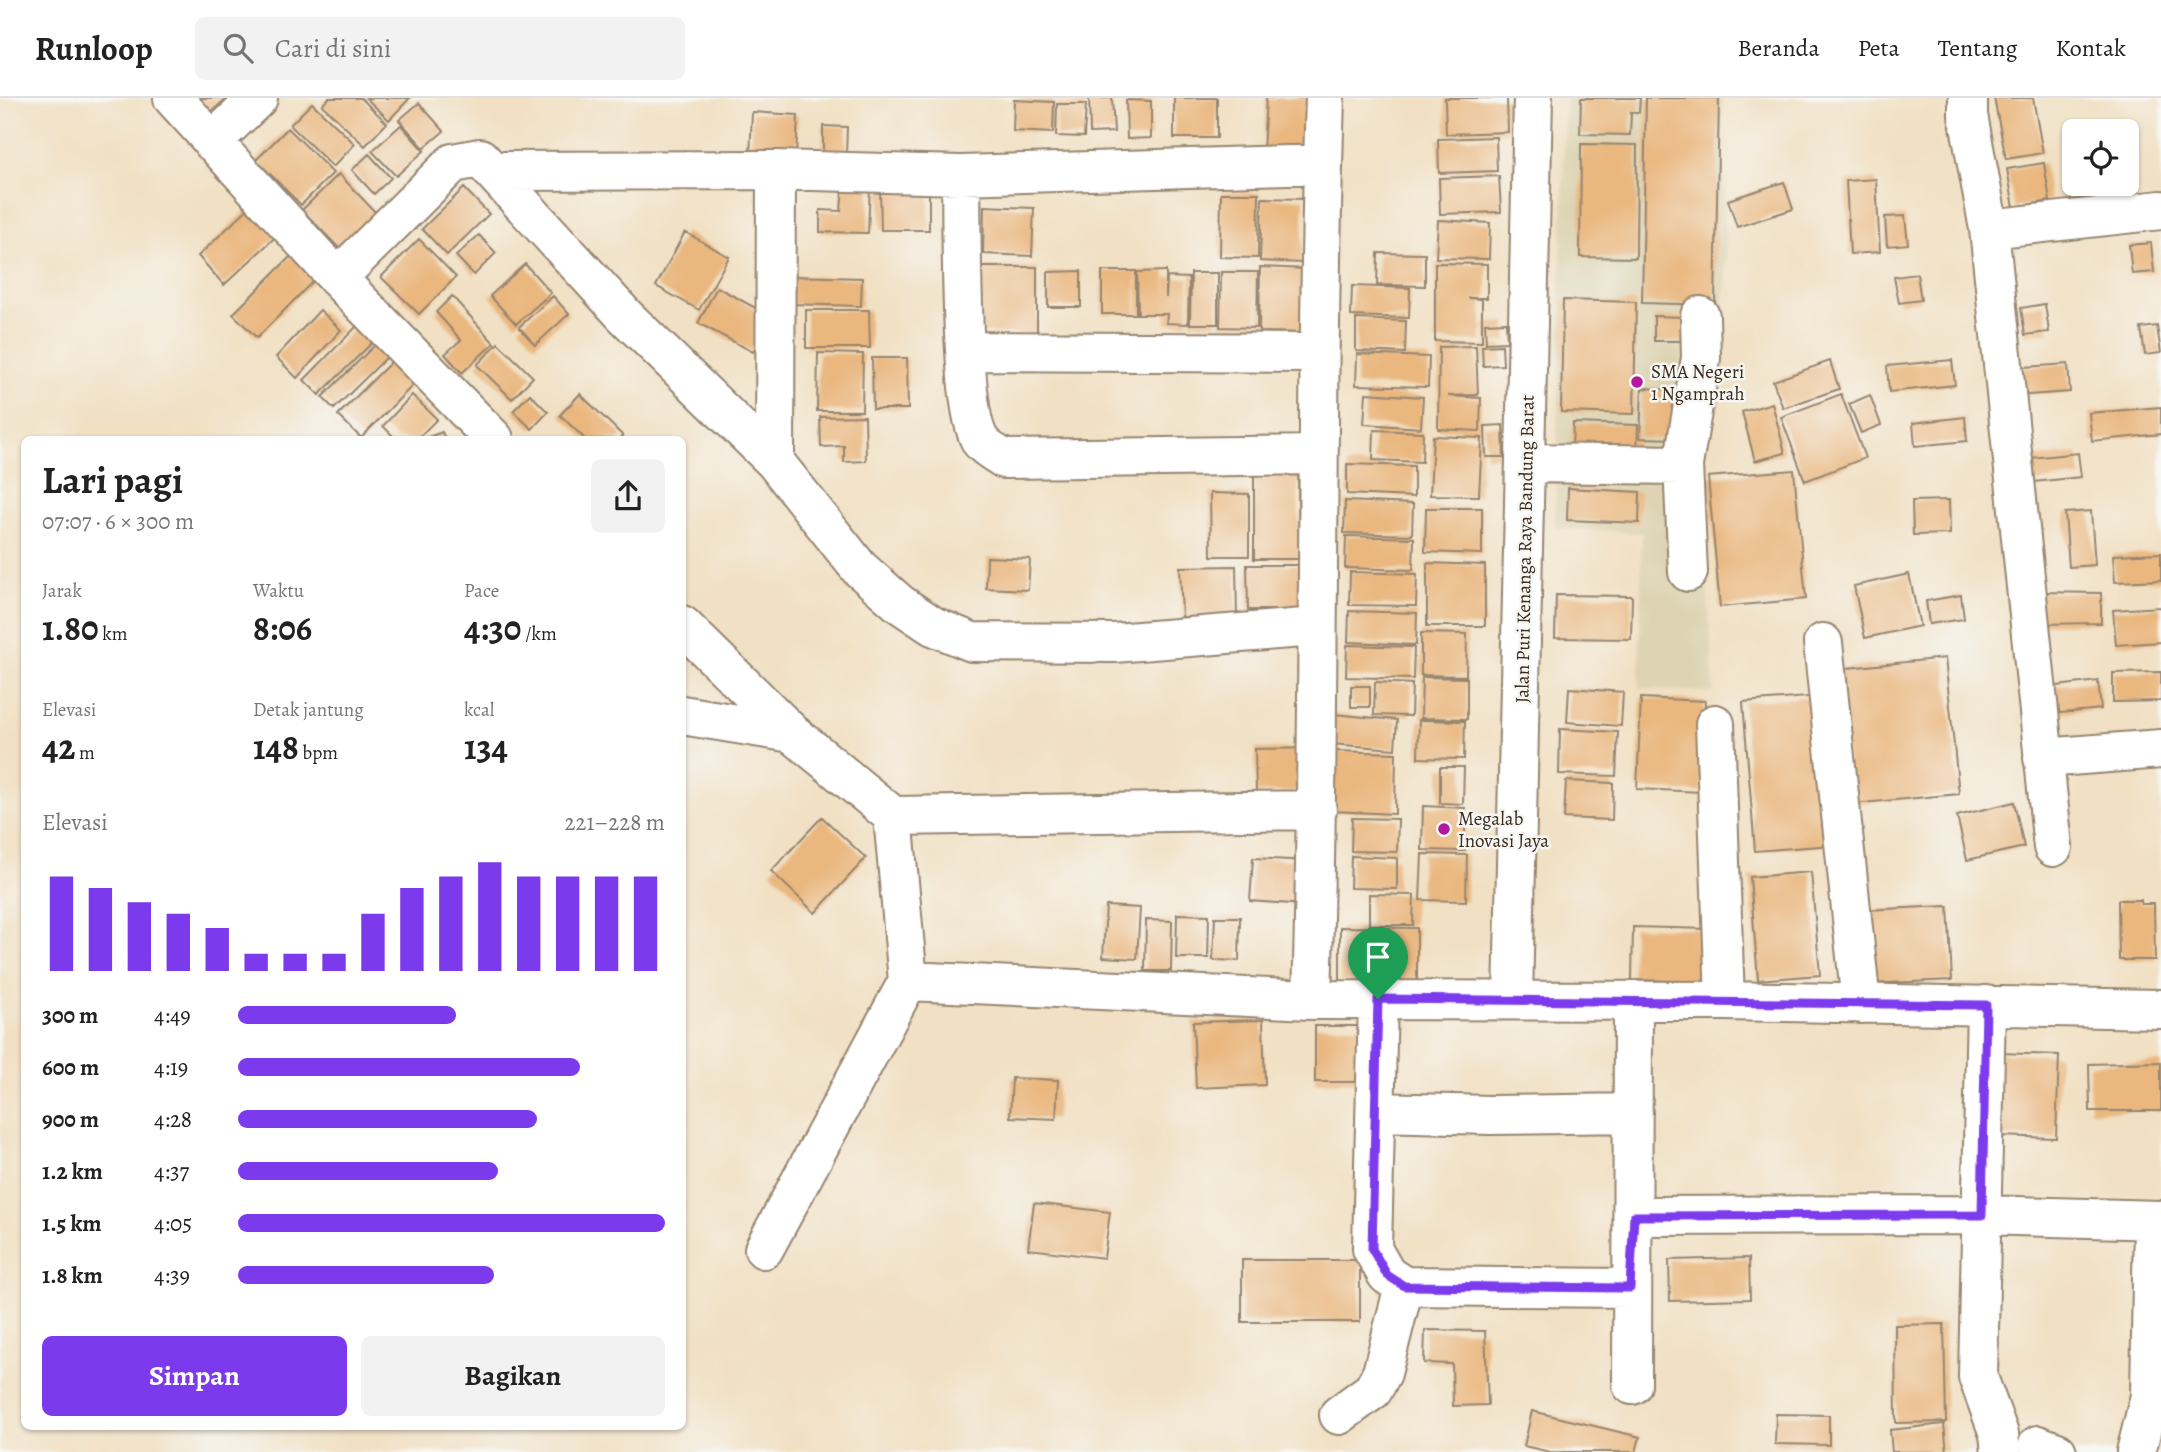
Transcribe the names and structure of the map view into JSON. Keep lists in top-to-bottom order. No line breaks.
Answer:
{"streets":{"street":["Jalan Puri Kenanga Raya Bandung Barat"]},"places":["SMA Negeri 1 Ngamprah","Megalab Inovasi Jaya"],"page":{"header":"Runloop","search":"Cari di sini","nav":["Beranda","Peta","Tentang","Kontak"],"heading":["Lari pagi","07:07 · 6 × 300 m"],"stats":[["Jarak","1.80 km"],["Waktu","8:06"],["Pace","4:30 /km"],["Elevasi","42 m"],["Detak jantung","148 bpm"],["kcal","134"]],"chart":["Elevasi","221–228 m"],"list":[{"name":"300 m","note":"4:49"},{"name":"600 m","note":"4:19"},{"name":"900 m","note":"4:28"},{"name":"1.2 km","note":"4:37"},{"name":"1.5 km","note":"4:05"},{"name":"1.8 km","note":"4:39"}],"buttons":["Simpan","Bagikan"]}}
